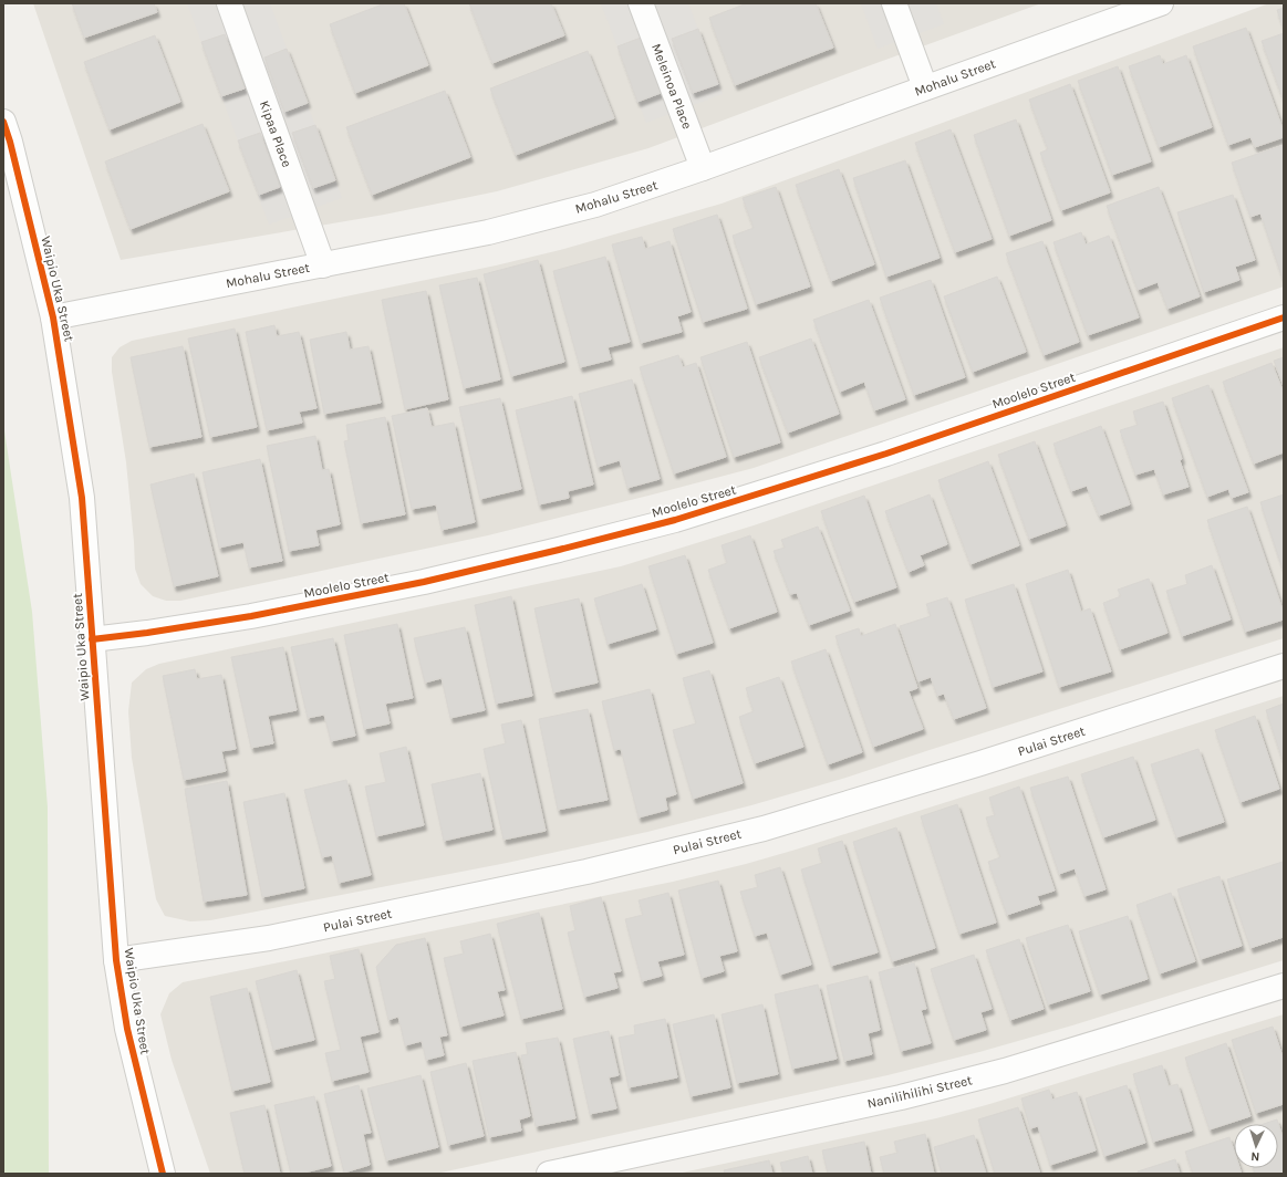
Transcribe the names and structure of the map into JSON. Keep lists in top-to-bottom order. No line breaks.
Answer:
{"streets":{"street":["Mohalu Street","Meleinoa Place","Kipaa Place","Waipio Uka Street","Moolelo Street","Pulai Street","Nanilihilihi Street"]},"crossings":[["Mohalu Street","Meleinoa Place"],["Mohalu Street","Kipaa Place"],["Mohalu Street","Waipio Uka Street"],["Waipio Uka Street","Moolelo Street"],["Waipio Uka Street","Pulai Street"]],"north":"bottom"}
